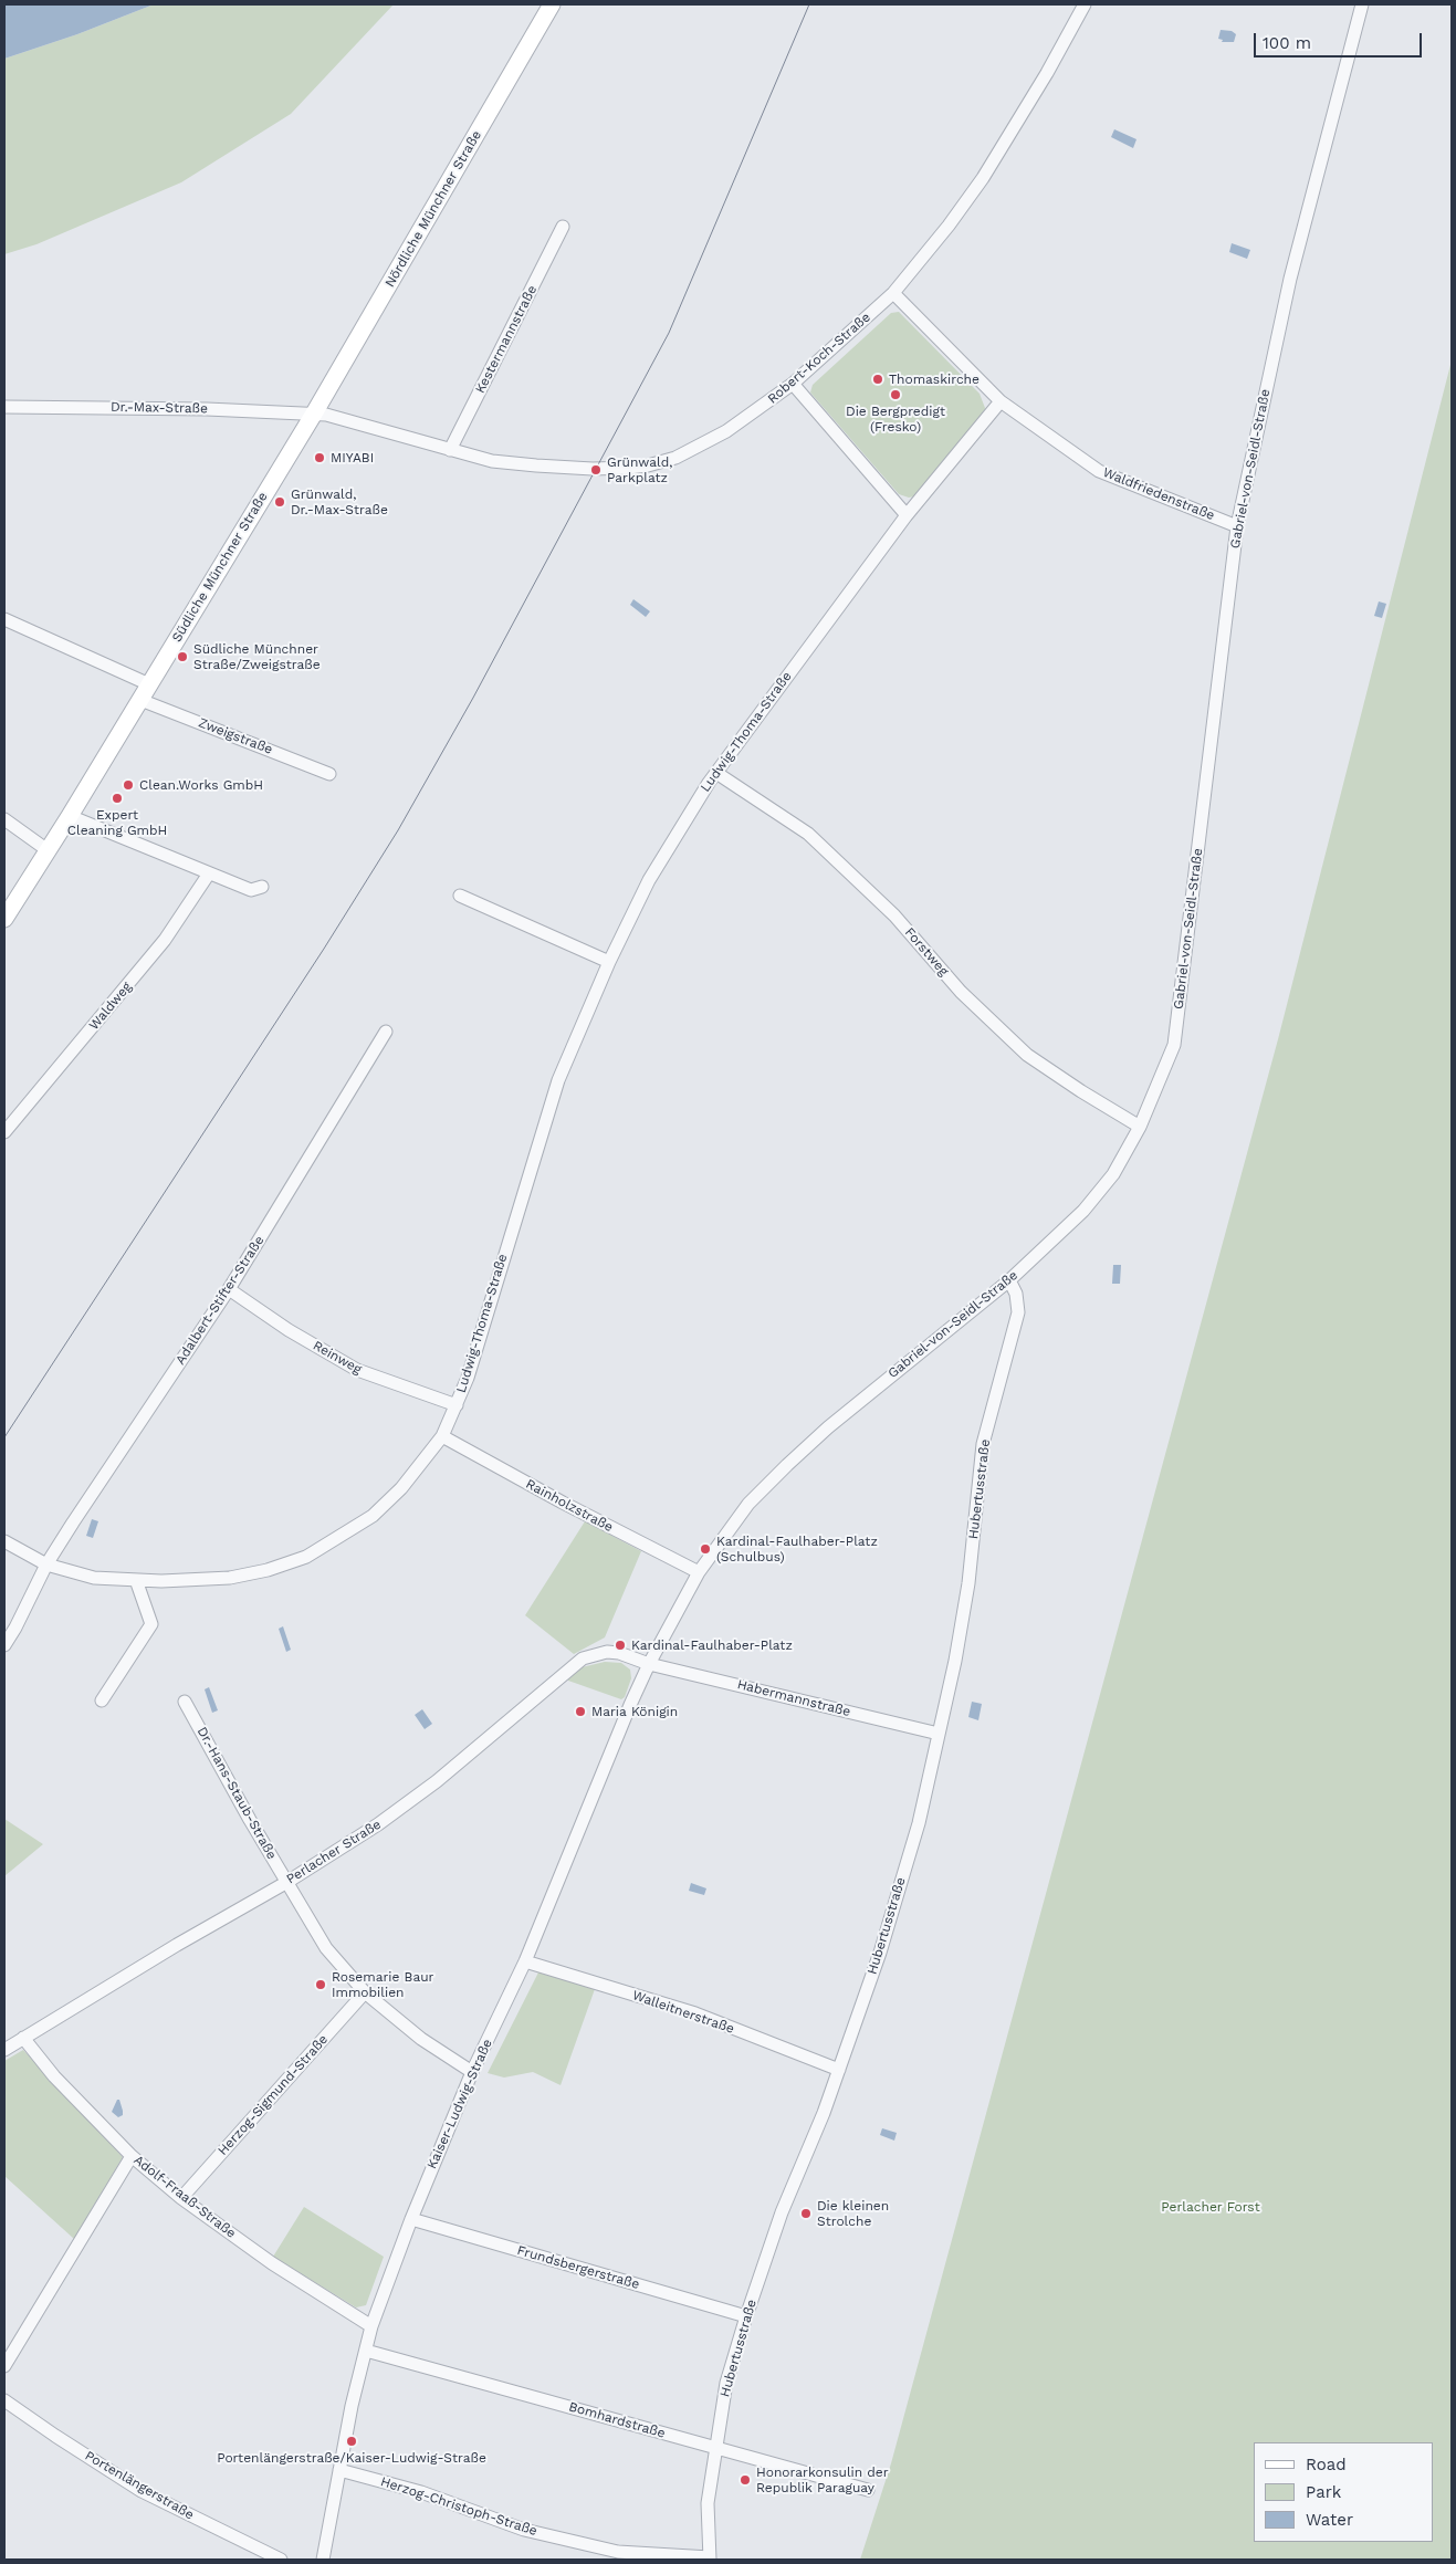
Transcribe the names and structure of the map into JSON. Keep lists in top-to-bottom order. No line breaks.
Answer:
{"streets":{"main road":["Nördliche Münchner Straße","Südliche Münchner Straße"],"street":["Kestermannstraße","Robert-Koch-Straße","Dr.-Max-Straße","Gabriel-von-Seidl-Straße","Waldfriedenstraße","Ludwig-Thoma-Straße","Zweigstraße","Forstweg","Waldweg","Adalbert-Stifter-Straße","Reinweg","Hubertusstraße","Rainholzstraße","Habermannstraße","Dr.-Hans-Staub-Straße","Perlacher Straße","Walleitnerstraße","Herzog-Sigmund-Straße","Kaiser-Ludwig-Straße","Adolf-Fraaß-Straße","Frundsbergerstraße","Bomhardstraße","Portenlängerstraße","Herzog-Christoph-Straße"]},"crossings":[["Nördliche Münchner Straße","Robert-Koch-Straße"],["Nördliche Münchner Straße","Dr.-Max-Straße"],["Nördliche Münchner Straße","Südliche Münchner Straße"],["Kestermannstraße","Robert-Koch-Straße"],["Robert-Koch-Straße","Dr.-Max-Straße"],["Robert-Koch-Straße","Waldfriedenstraße"],["Robert-Koch-Straße","Südliche Münchner Straße"],["Dr.-Max-Straße","Südliche Münchner Straße"],["Gabriel-von-Seidl-Straße","Waldfriedenstraße"],["Gabriel-von-Seidl-Straße","Forstweg"],["Gabriel-von-Seidl-Straße","Hubertusstraße"],["Gabriel-von-Seidl-Straße","Rainholzstraße"],["Gabriel-von-Seidl-Straße","Habermannstraße"],["Gabriel-von-Seidl-Straße","Perlacher Straße"],["Gabriel-von-Seidl-Straße","Kaiser-Ludwig-Straße"],["Waldfriedenstraße","Ludwig-Thoma-Straße"],["Südliche Münchner Straße","Zweigstraße"],["Ludwig-Thoma-Straße","Forstweg"],["Ludwig-Thoma-Straße","Adalbert-Stifter-Straße"],["Ludwig-Thoma-Straße","Reinweg"],["Ludwig-Thoma-Straße","Rainholzstraße"],["Adalbert-Stifter-Straße","Reinweg"],["Hubertusstraße","Habermannstraße"],["Hubertusstraße","Walleitnerstraße"],["Hubertusstraße","Frundsbergerstraße"],["Hubertusstraße","Bomhardstraße"],["Hubertusstraße","Herzog-Christoph-Straße"],["Habermannstraße","Perlacher Straße"],["Habermannstraße","Kaiser-Ludwig-Straße"],["Dr.-Hans-Staub-Straße","Perlacher Straße"],["Dr.-Hans-Staub-Straße","Herzog-Sigmund-Straße"],["Dr.-Hans-Staub-Straße","Kaiser-Ludwig-Straße"],["Perlacher Straße","Kaiser-Ludwig-Straße"],["Perlacher Straße","Adolf-Fraaß-Straße"],["Walleitnerstraße","Kaiser-Ludwig-Straße"],["Herzog-Sigmund-Straße","Adolf-Fraaß-Straße"],["Kaiser-Ludwig-Straße","Adolf-Fraaß-Straße"],["Kaiser-Ludwig-Straße","Frundsbergerstraße"],["Kaiser-Ludwig-Straße","Bomhardstraße"],["Kaiser-Ludwig-Straße","Herzog-Christoph-Straße"]],"parks":["Perlacher Forst"],"places":["Thomaskirche","Die Bergpredigt (Fresko)","MIYABI","Grünwald, Parkplatz","Grünwald, Dr.-Max-Straße","Südliche Münchner Straße/Zweigstraße","Clean.Works GmbH","Expert Cleaning GmbH","Kardinal-Faulhaber-Platz (Schulbus)","Kardinal-Faulhaber-Platz","Maria Königin","Rosemarie Baur Immobilien","Die kleinen Strolche","Portenlängerstraße/Kaiser-Ludwig-Straße","Honorarkonsulin der Republik Paraguay"],"legend":["Road","Park","Water"],"scale_bar":"100 m"}
